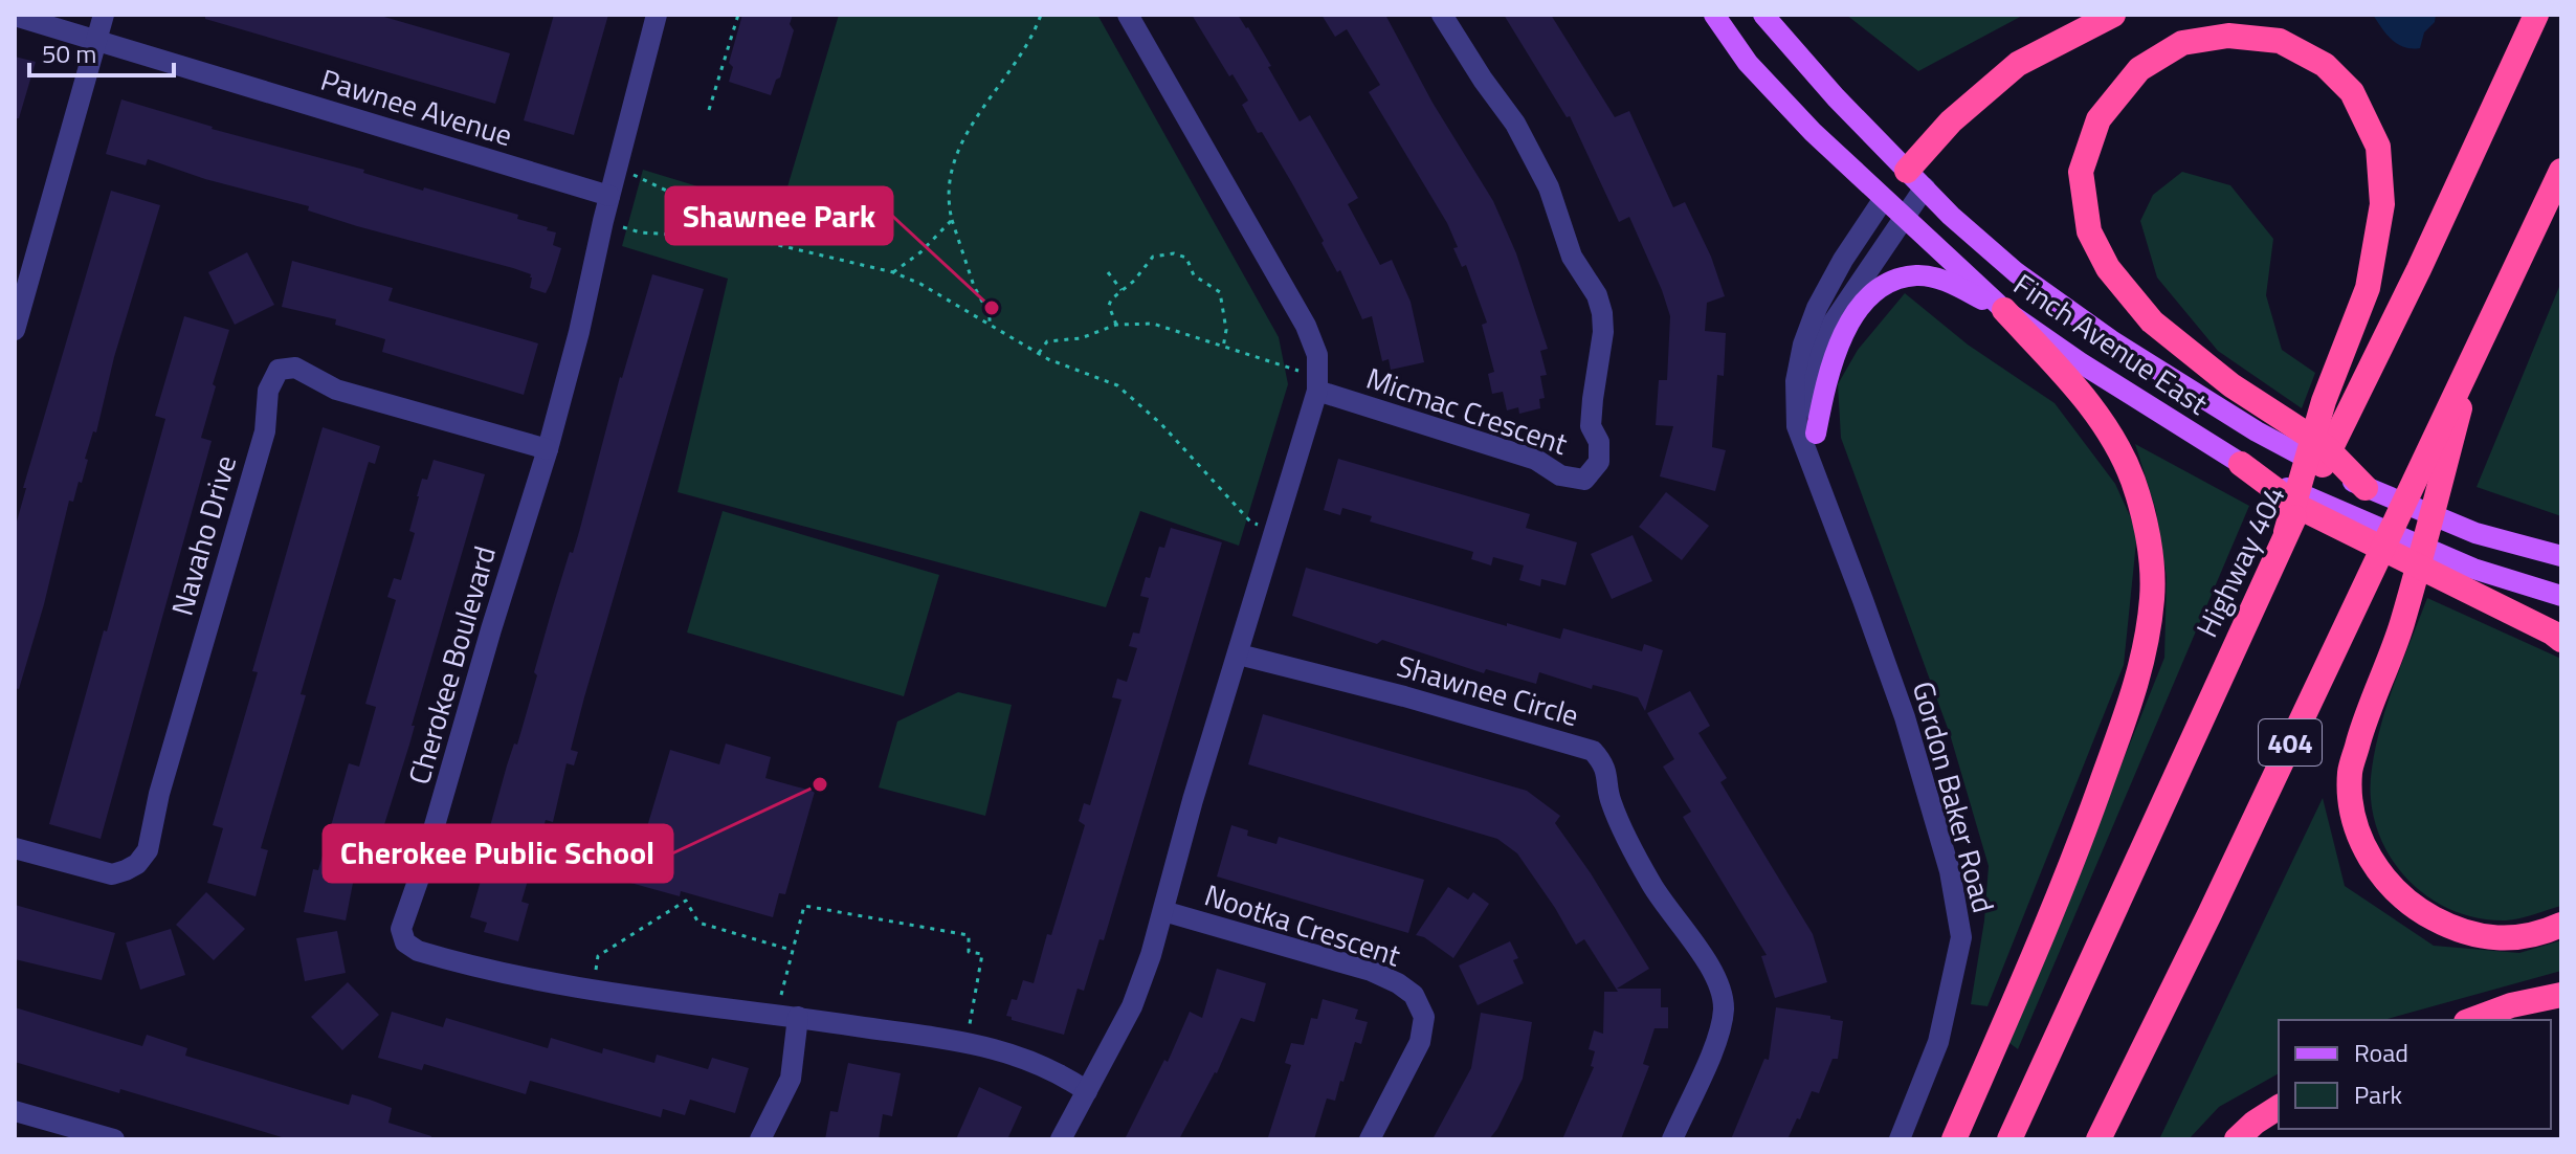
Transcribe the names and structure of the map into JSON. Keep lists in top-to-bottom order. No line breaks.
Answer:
{"streets":{"highway":["Highway 404","404"],"main road":["Finch Avenue East"],"street":["Pawnee Avenue","Micmac Crescent","Navaho Drive","Cherokee Boulevard","Shawnee Circle","Gordon Baker Road","Nootka Crescent"]},"crossings":[["Pawnee Avenue","Cherokee Boulevard"],["Finch Avenue East","Gordon Baker Road"],["Navaho Drive","Cherokee Boulevard"]],"places":["Shawnee Park","Cherokee Public School"],"legend":["Road","Park"],"scale_bar":"50 m"}
